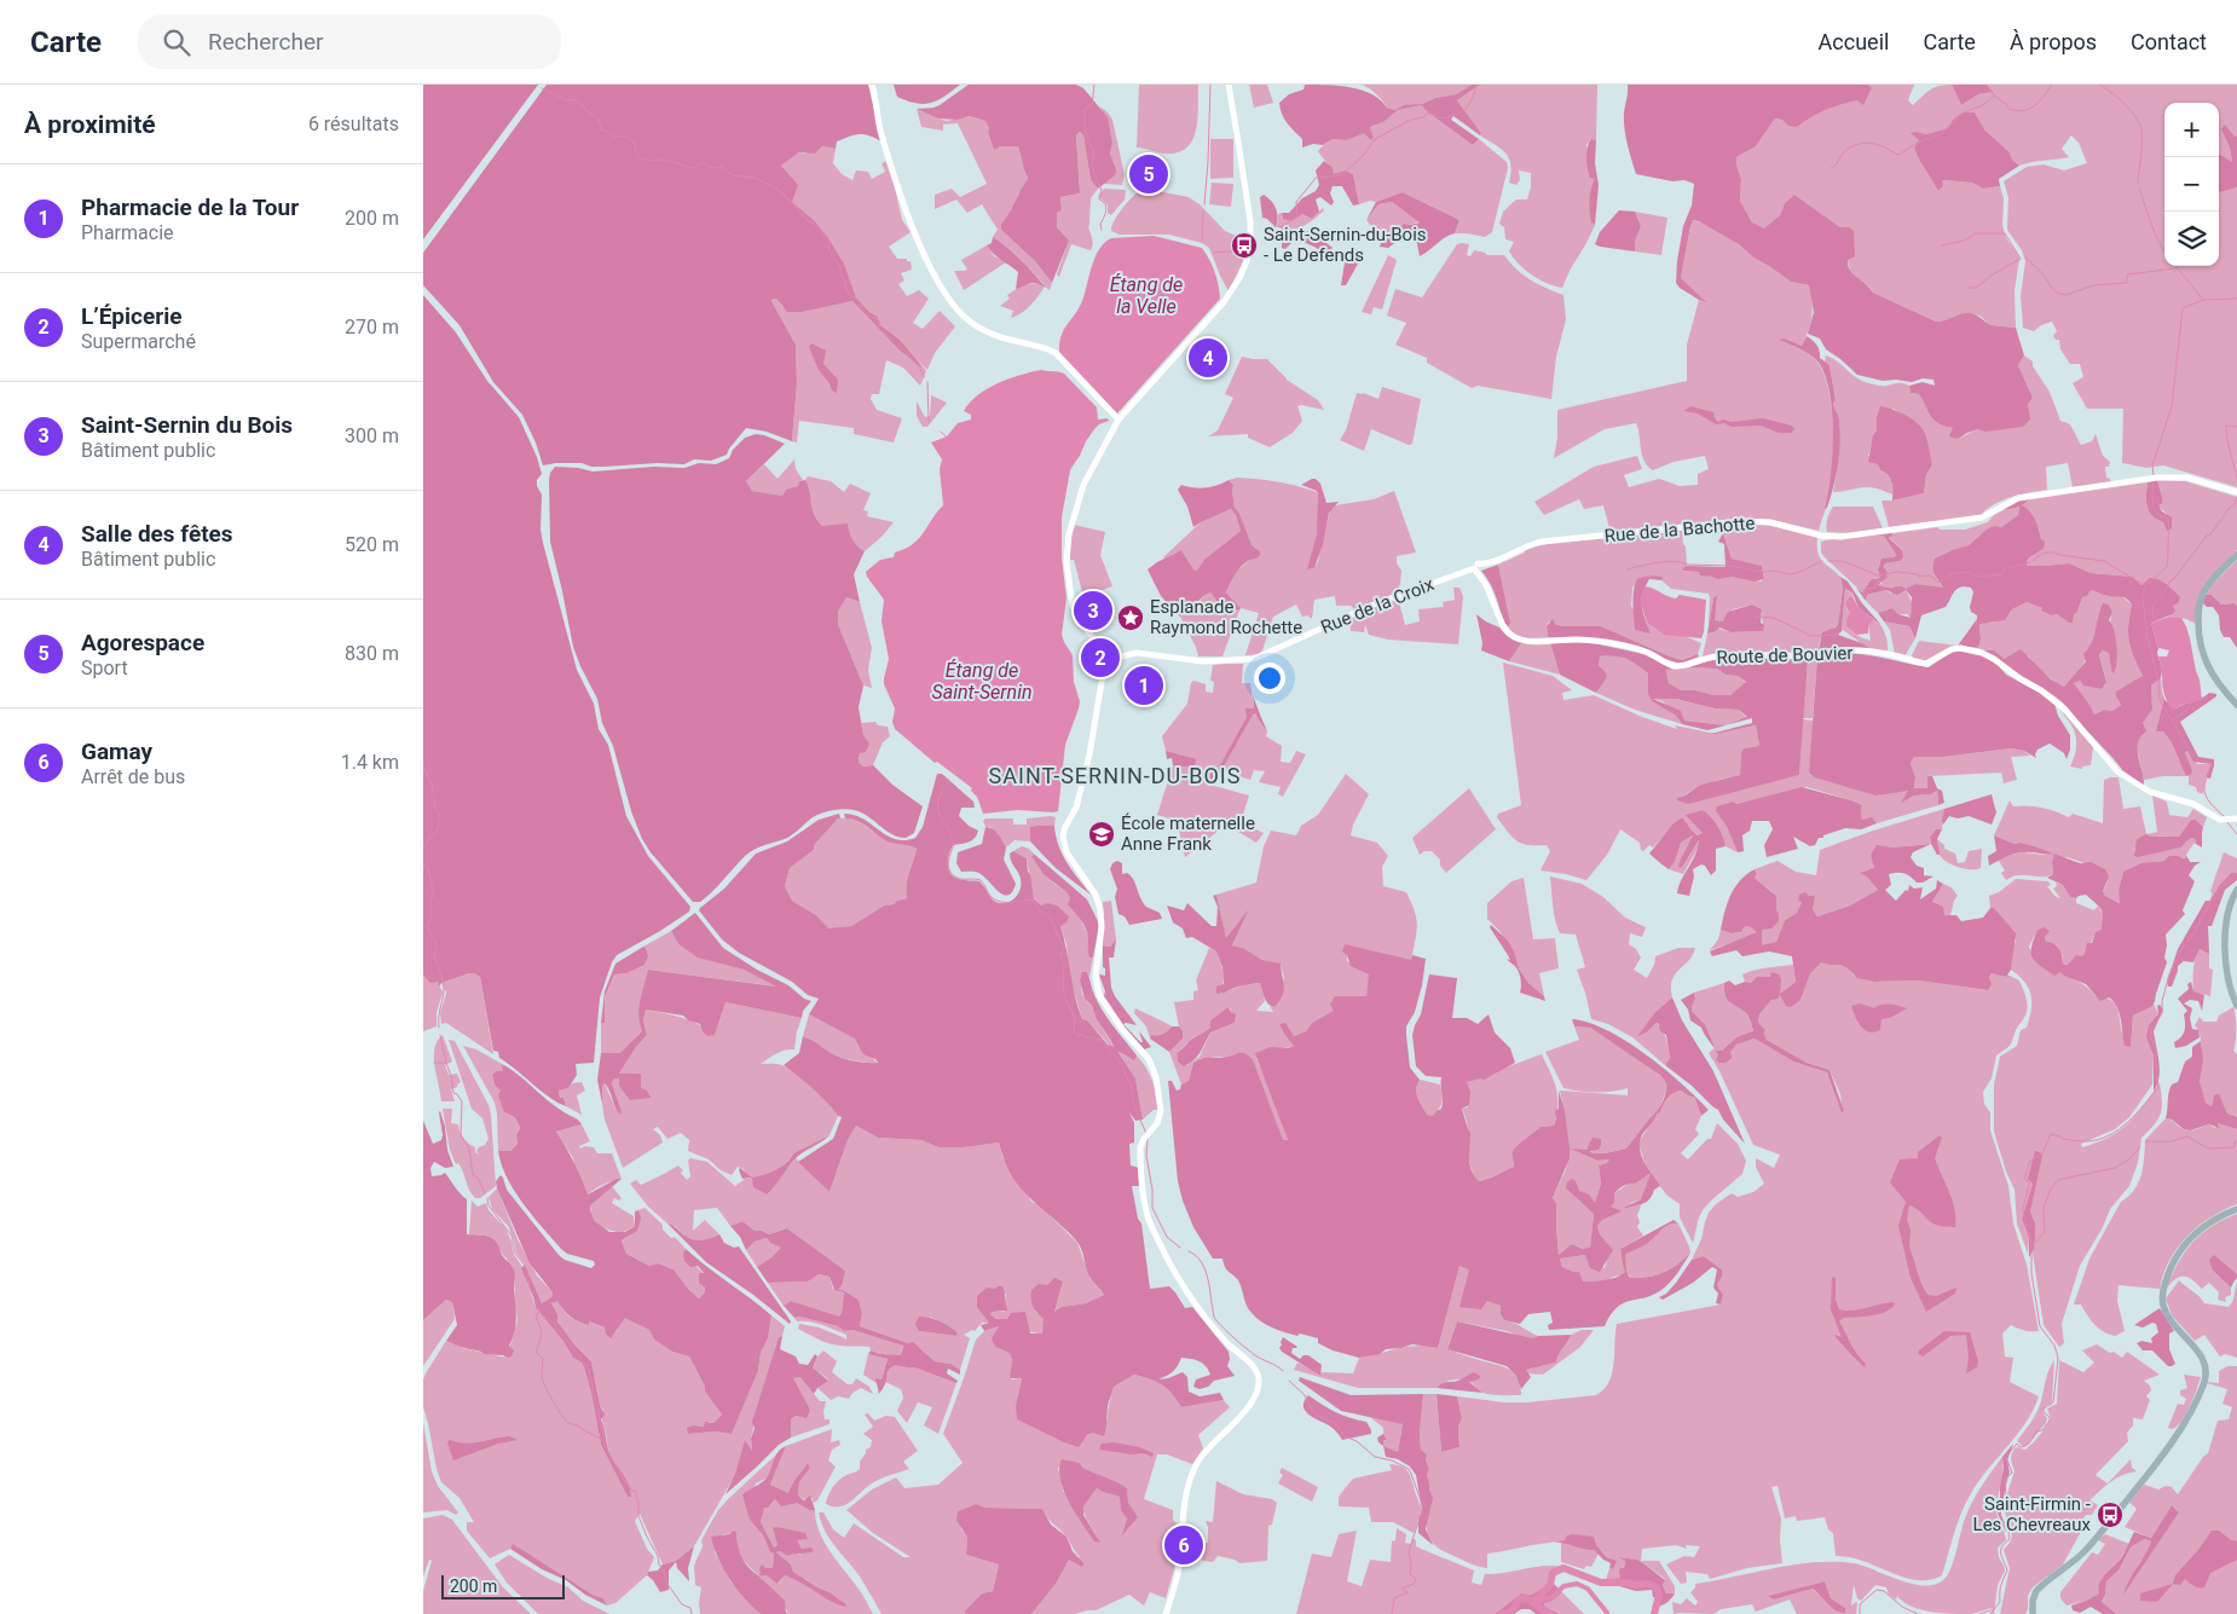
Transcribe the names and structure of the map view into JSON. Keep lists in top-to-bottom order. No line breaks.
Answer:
{"streets":{"street":["Rue de la Bachotte","Rue de la Croix","Route de Bouvier"]},"crossings":[["Rue de la Bachotte","Rue de la Croix"],["Rue de la Bachotte","Route de Bouvier"],["Rue de la Croix","Route de Bouvier"]],"districts":["SAINT-SERNIN-DU-BOIS"],"water":["Étang de la Velle","Étang de Saint-Sernin"],"places":{"bus stop":["Saint-Sernin-du-Bois - Le Defends","Saint-Firmin - Les Chevreaux"],"place":["Esplanade Raymond Rochette"],"school or university":["École maternelle Anne Frank"]},"scale_bar":"200 m","page":{"header":"Carte","search":"Rechercher","nav":["Accueil","Carte","À propos","Contact"],"heading":["À proximité","6 résultats"],"map_buttons":["+","−"],"pins":["5","4","3","2","1","6"],"list":[{"mark":"1","name":"Pharmacie de la Tour","note":"Pharmacie","value":"200 m"},{"mark":"2","name":"L’Épicerie","note":"Supermarché","value":"270 m"},{"mark":"3","name":"Saint-Sernin du Bois","note":"Bâtiment public","value":"300 m"},{"mark":"4","name":"Salle des fêtes","note":"Bâtiment public","value":"520 m"},{"mark":"5","name":"Agorespace","note":"Sport","value":"830 m"},{"mark":"6","name":"Gamay","note":"Arrêt de bus","value":"1.4 km"}],"scale":"200 m"}}
